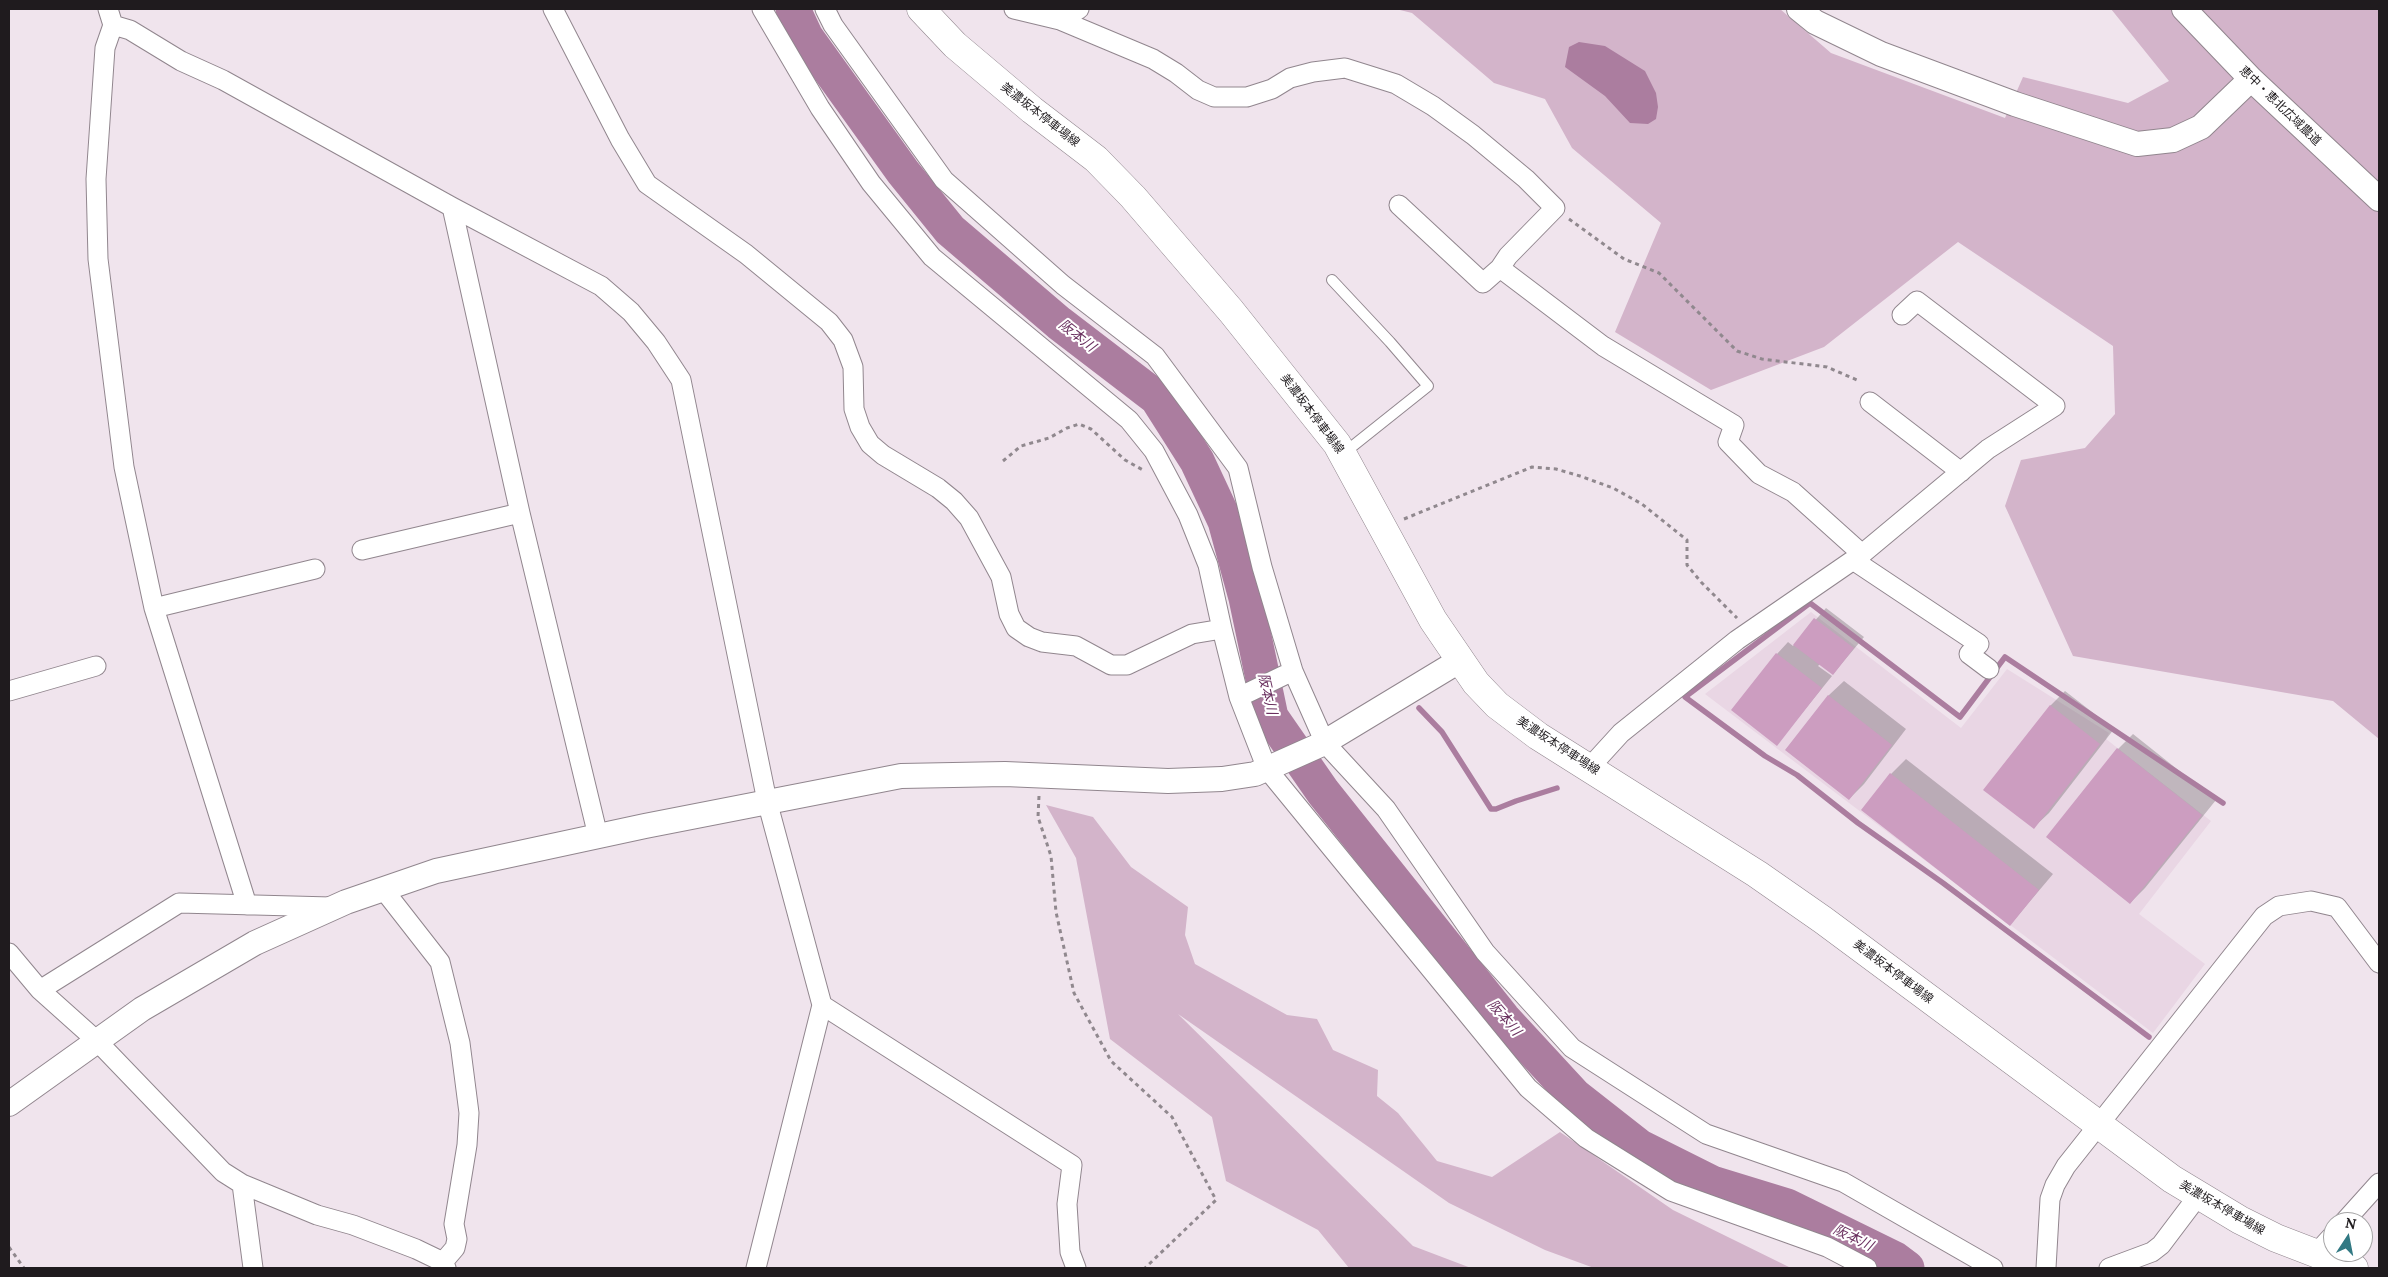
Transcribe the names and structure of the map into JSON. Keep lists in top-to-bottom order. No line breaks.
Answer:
{"streets":{"main road":["美濃坂本停車場線"],"street":["恵中・恵北広域農道"]},"water":["阪本川"],"north":"top"}
